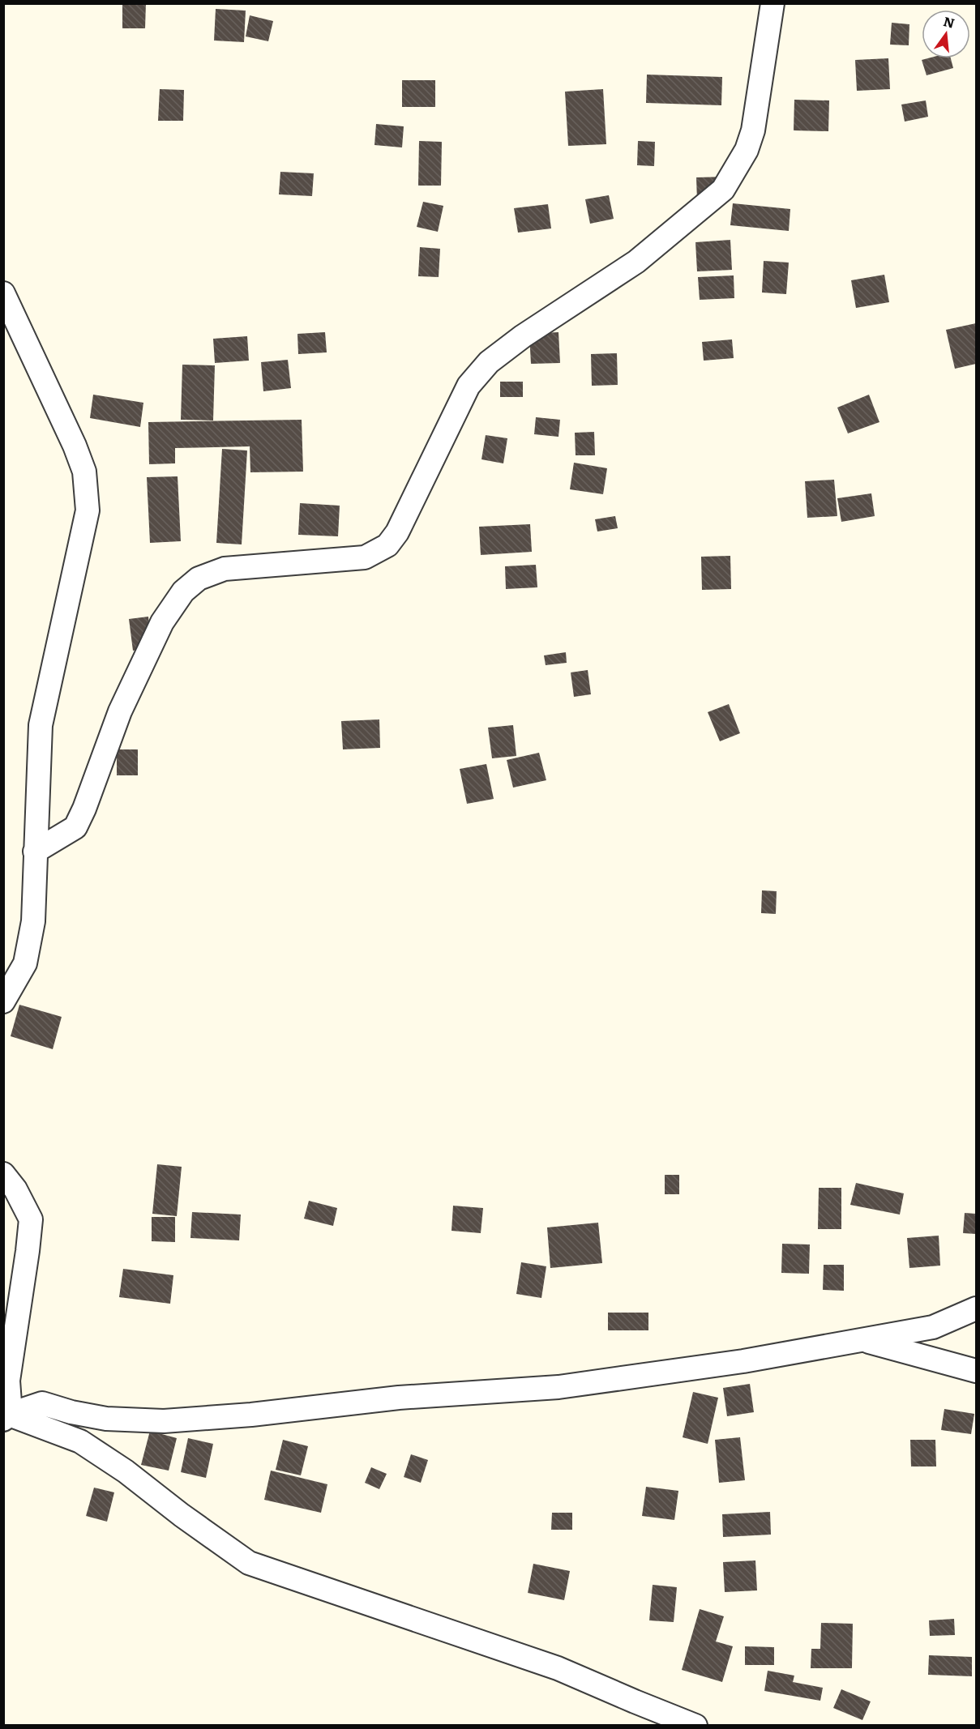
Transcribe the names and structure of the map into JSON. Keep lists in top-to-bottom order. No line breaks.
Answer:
{"north":"top"}
